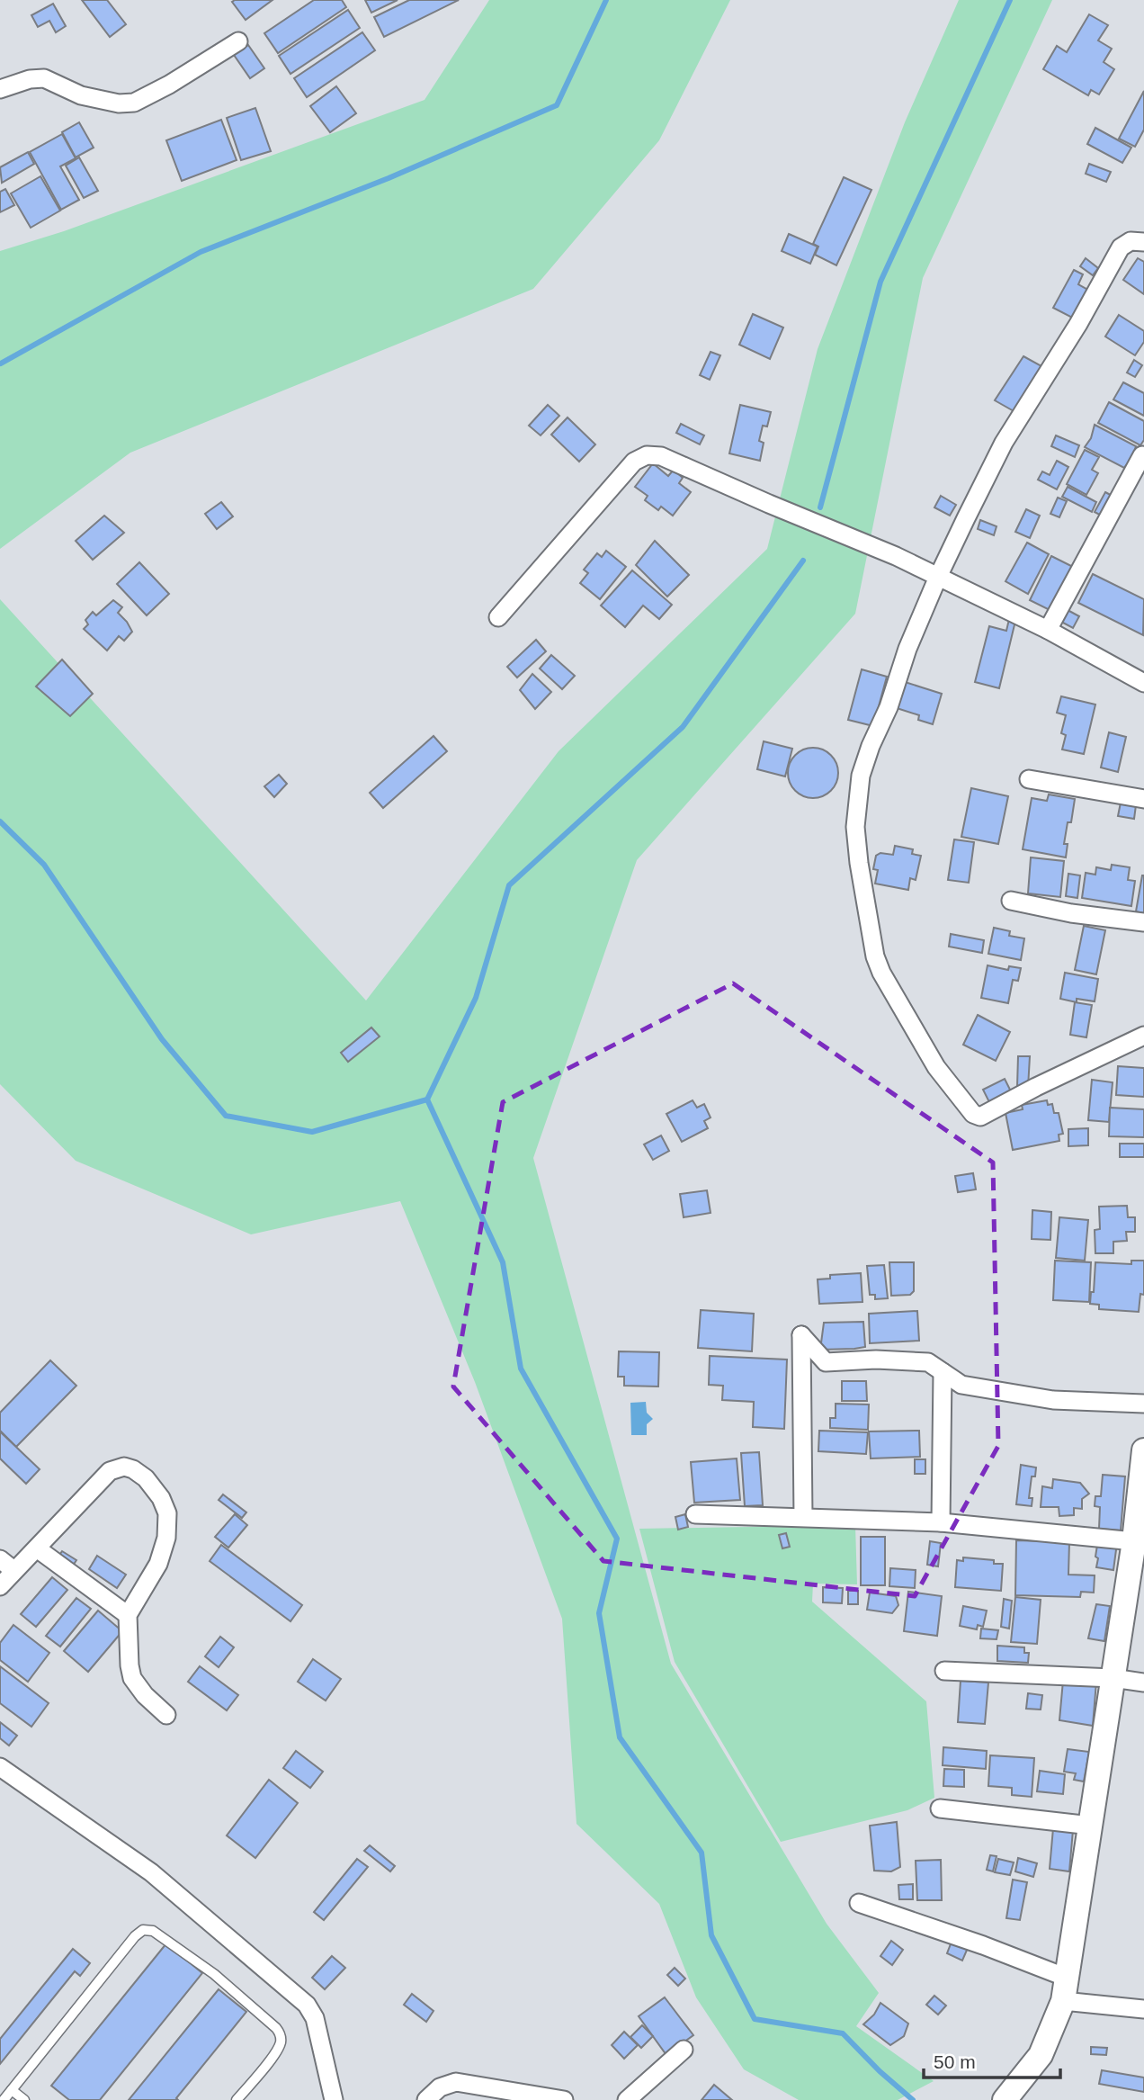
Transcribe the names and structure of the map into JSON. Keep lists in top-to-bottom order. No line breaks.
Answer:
{"scale_bar":"50 m"}
